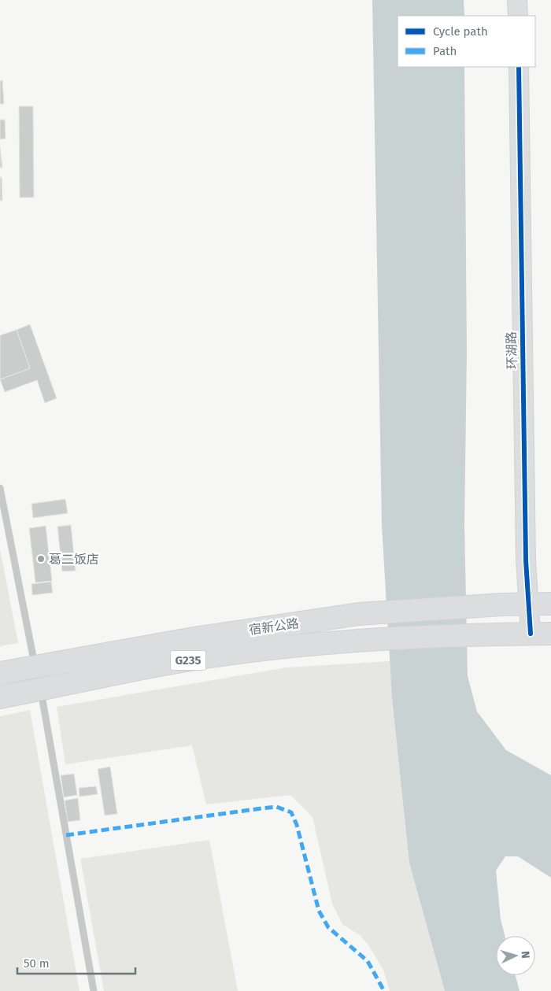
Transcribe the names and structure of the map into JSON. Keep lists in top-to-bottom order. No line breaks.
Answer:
{"streets":{"highway":["宿新公路","G235"],"street":["环湖路"]},"crossings":[["环湖路","宿新公路"]],"places":["葛二饭店"],"legend":["Cycle path","Path"],"scale_bar":"50 m","north":"right"}
